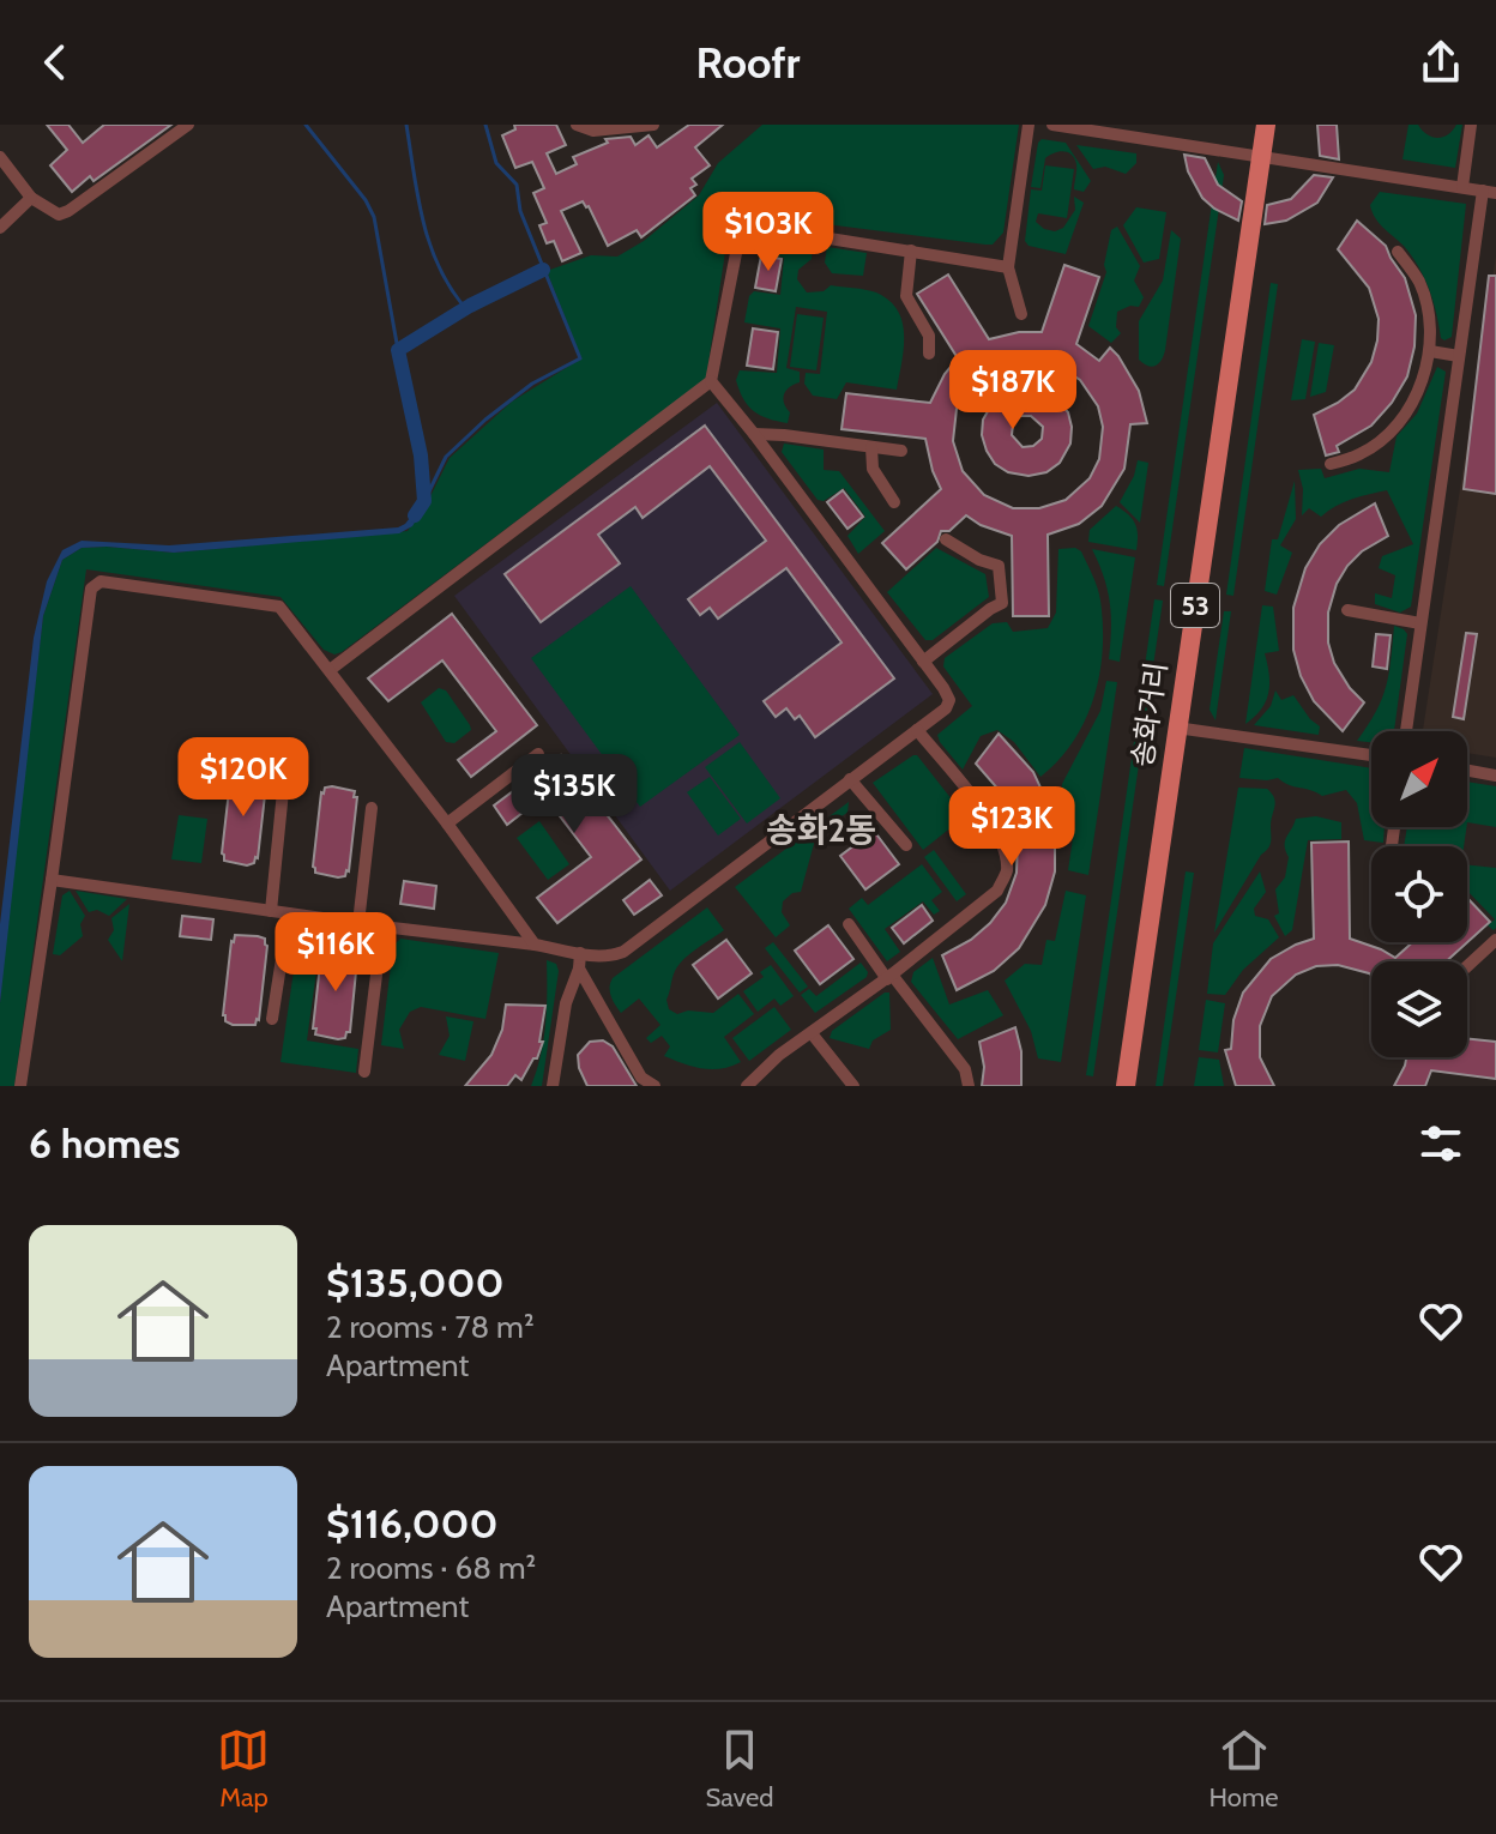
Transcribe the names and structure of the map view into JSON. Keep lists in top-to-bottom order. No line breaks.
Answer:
{"streets":{"main road":["53","송화거리"]},"districts":["송화2동"],"north":"top right","page":{"header":"Roofr","price":["$103K","$187K","$120K","$135K","$123K","$116K"],"heading":"6 homes","list":[{"name":"$135,000","note":"2 rooms · 78 m² · Apartment"},{"name":"$116,000","note":"2 rooms · 68 m² · Apartment"}],"tabs":["Map","Saved","Home"]}}
